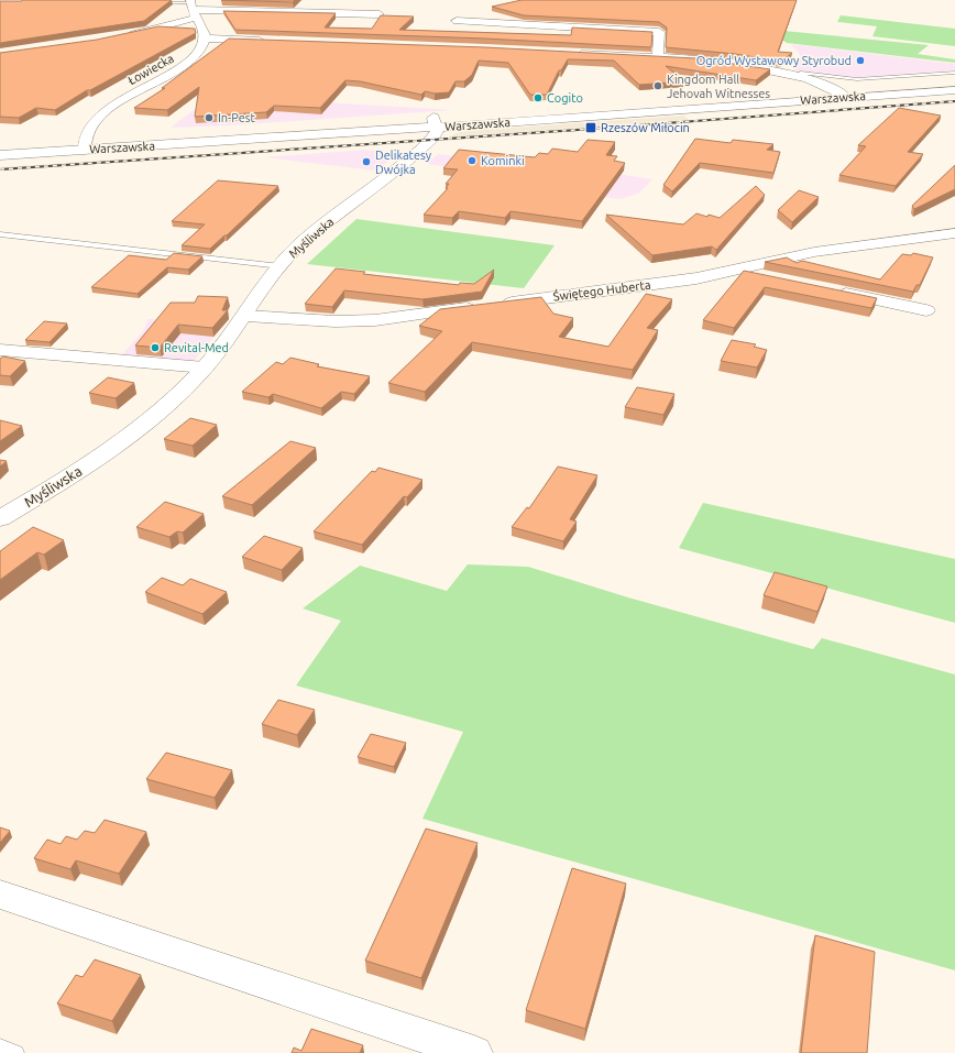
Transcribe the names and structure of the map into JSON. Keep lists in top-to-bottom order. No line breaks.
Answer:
{"streets":{"main road":["Warszawska","Myśliwska"],"street":["Łowiecka","Świętego Huberta"]},"crossings":[["Łowiecka","Warszawska"],["Warszawska","Myśliwska"]],"places":{"other":["Ogród Wystawowy Styrobud","Kingdom Hall Jehovah Witnesses","Cogito","In-Pest","Kominki","Delikatesy Dwójka","Revital-Med"],"transit":["Rzeszów Miłocin"]}}
